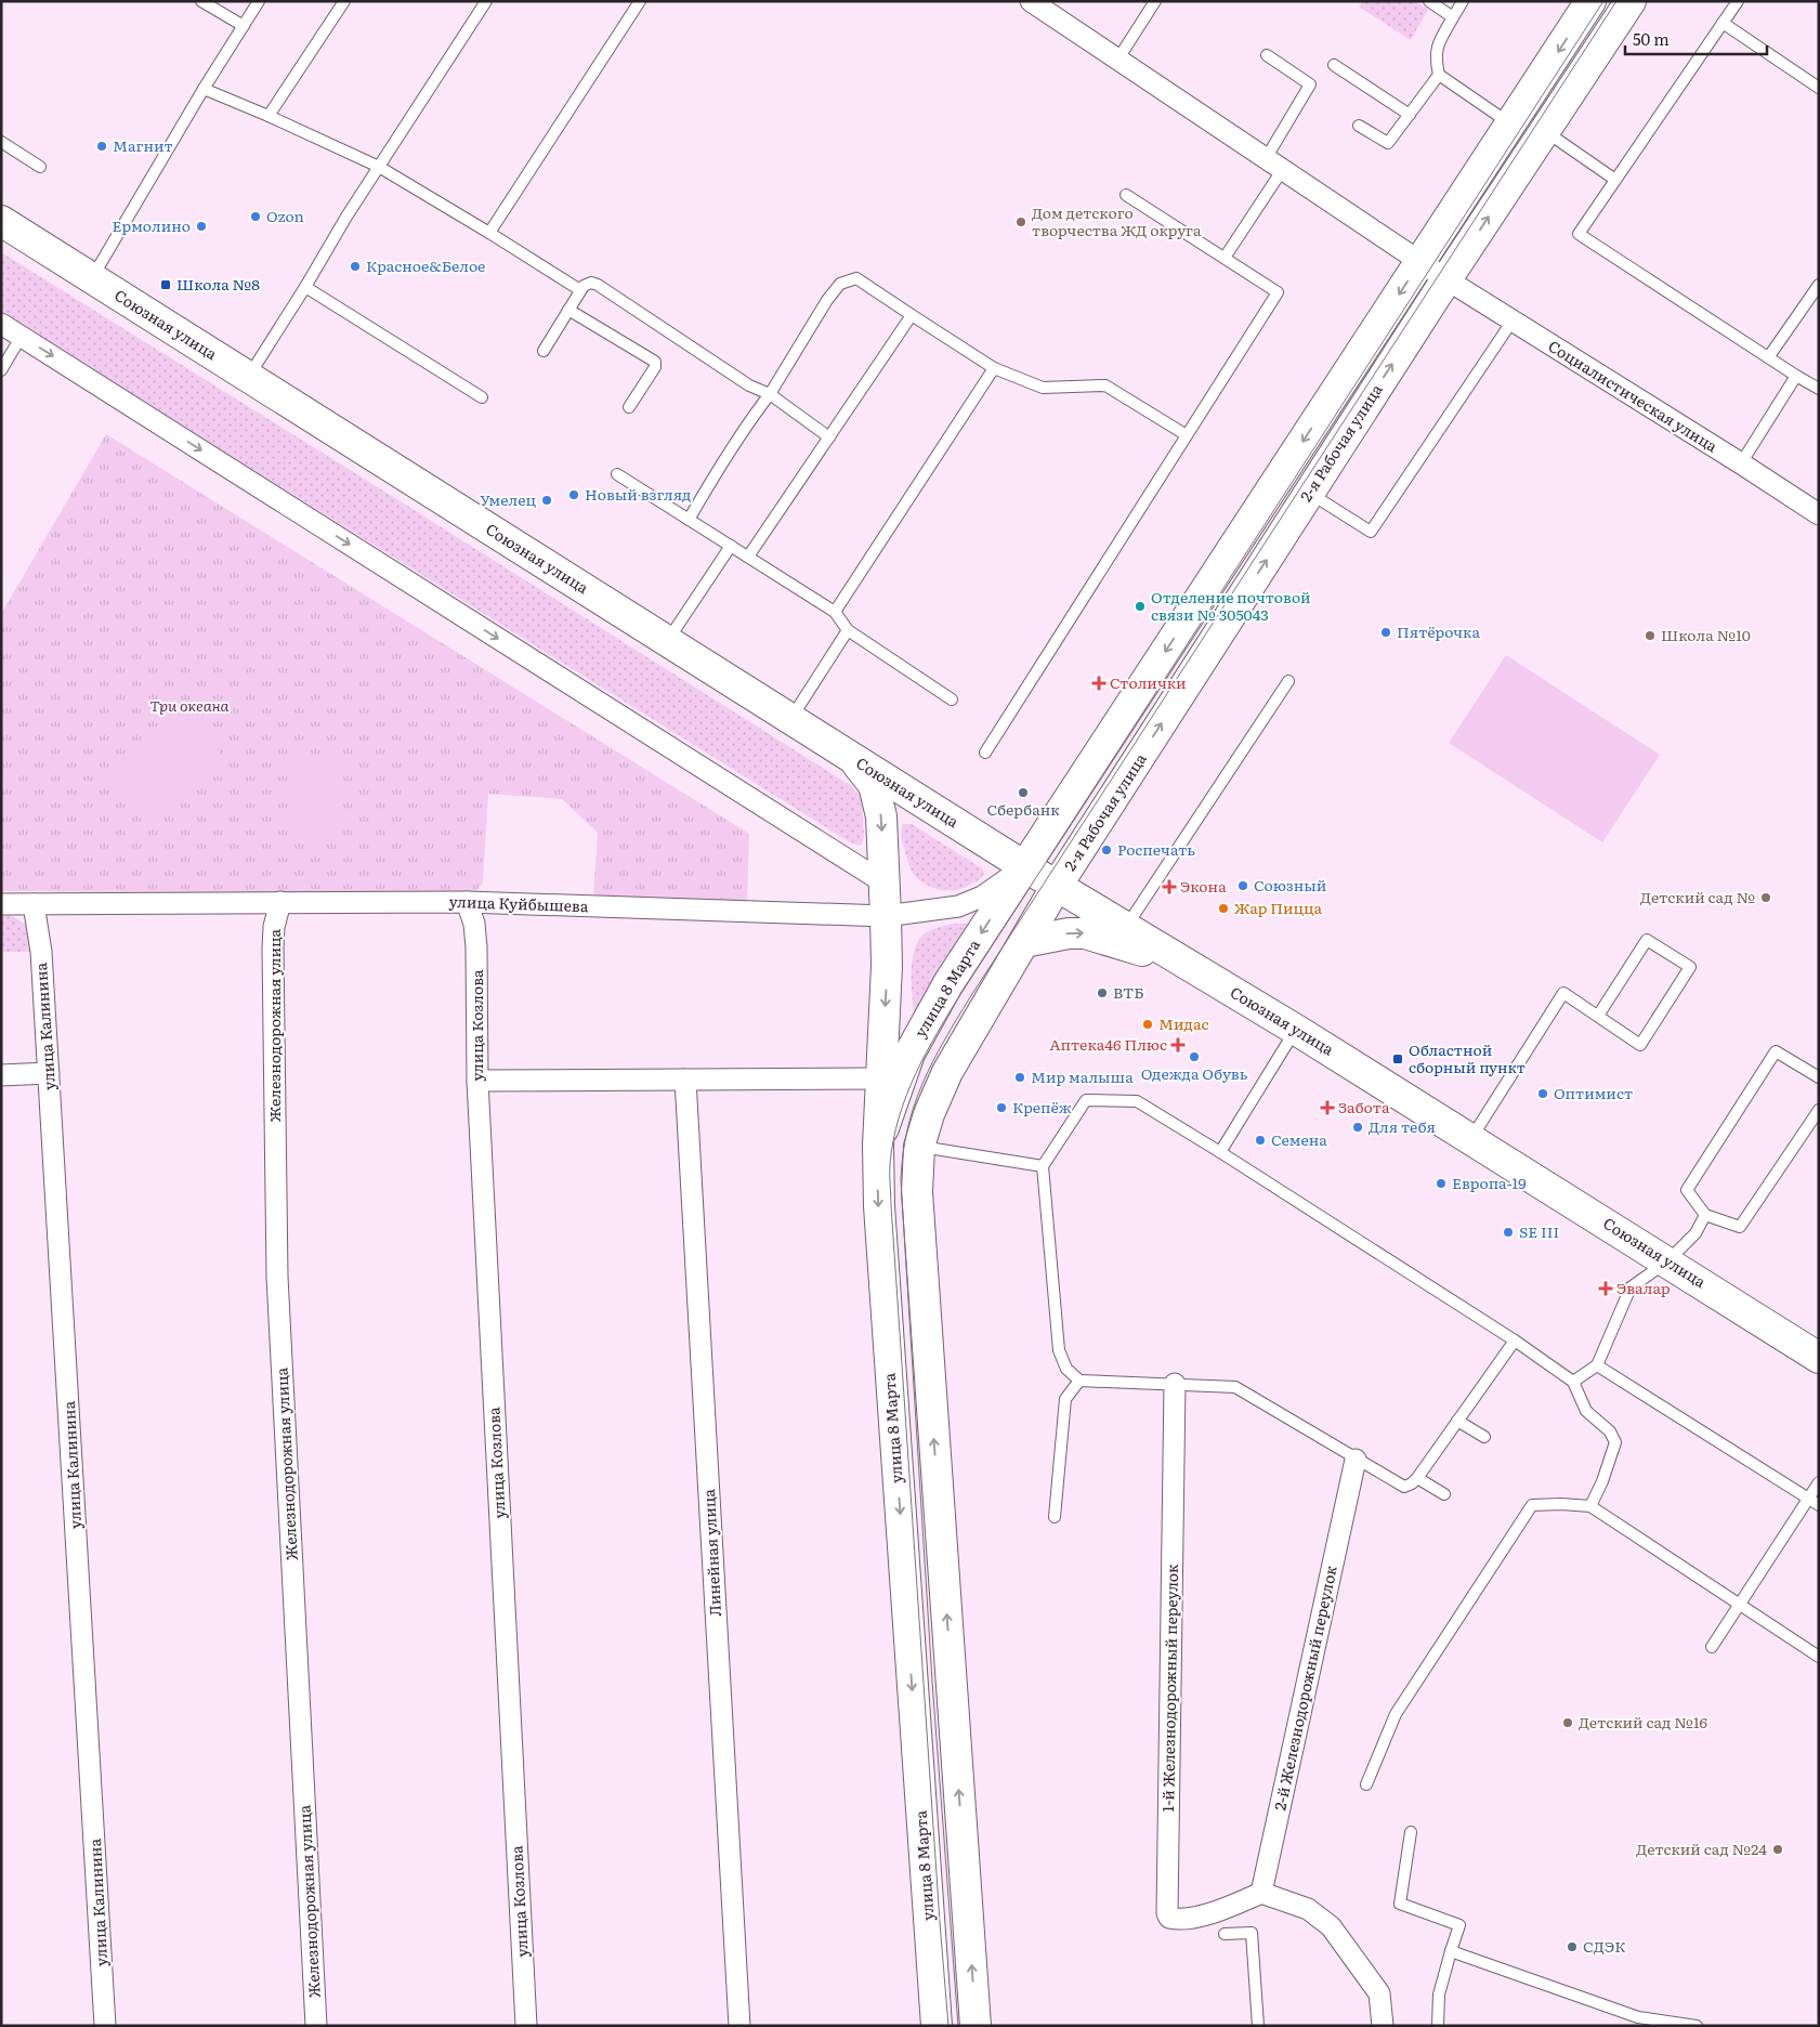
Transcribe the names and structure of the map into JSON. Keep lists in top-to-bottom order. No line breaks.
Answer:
{"streets":{"main road":["Союзная улица","2-я Рабочая улица","улица 8 Марта"],"street":["Социалистическая улица","улица Куйбышева","Железнодорожная улица","улица Козлова","улица Калинина","Линейная улица","1-й Железнодорожный переулок","2-й Железнодорожный переулок"]},"crossings":[["Союзная улица","2-я Рабочая улица"],["Союзная улица","улица Куйбышева"],["Союзная улица","улица 8 Марта"],["Социалистическая улица","2-я Рабочая улица"],["улица Куйбышева","улица 8 Марта"],["улица Куйбышева","Железнодорожная улица"],["улица Куйбышева","улица Козлова"],["улица Куйбышева","улица Калинина"],["1-й Железнодорожный переулок","2-й Железнодорожный переулок"]],"parks":["Три океана"],"places":{"other":["Магнит","Ozon","Дом детского творчества ЖД округа","Ермолино","Красное&Белое","Новый взгляд","Умелец","Отделение почтовой связи № 305043","Пятёрочка","Школа №10","Сбербанк","Роспечать","Союзный","Детский сад №","Жар Пицца","ВТБ","Мидас","Одежда Обувь","Мир малыша","Оптимист","Крепёж","Для тебя","Семена","Европа-19","SE III","Детский сад №16","Детский сад №24","СДЭК"],"transit":["Школа №8","Областной сборный пункт"],"health":["Столички","Экона","Аптека46 Плюс","Забота","Эвалар"]},"scale_bar":"50 m"}
